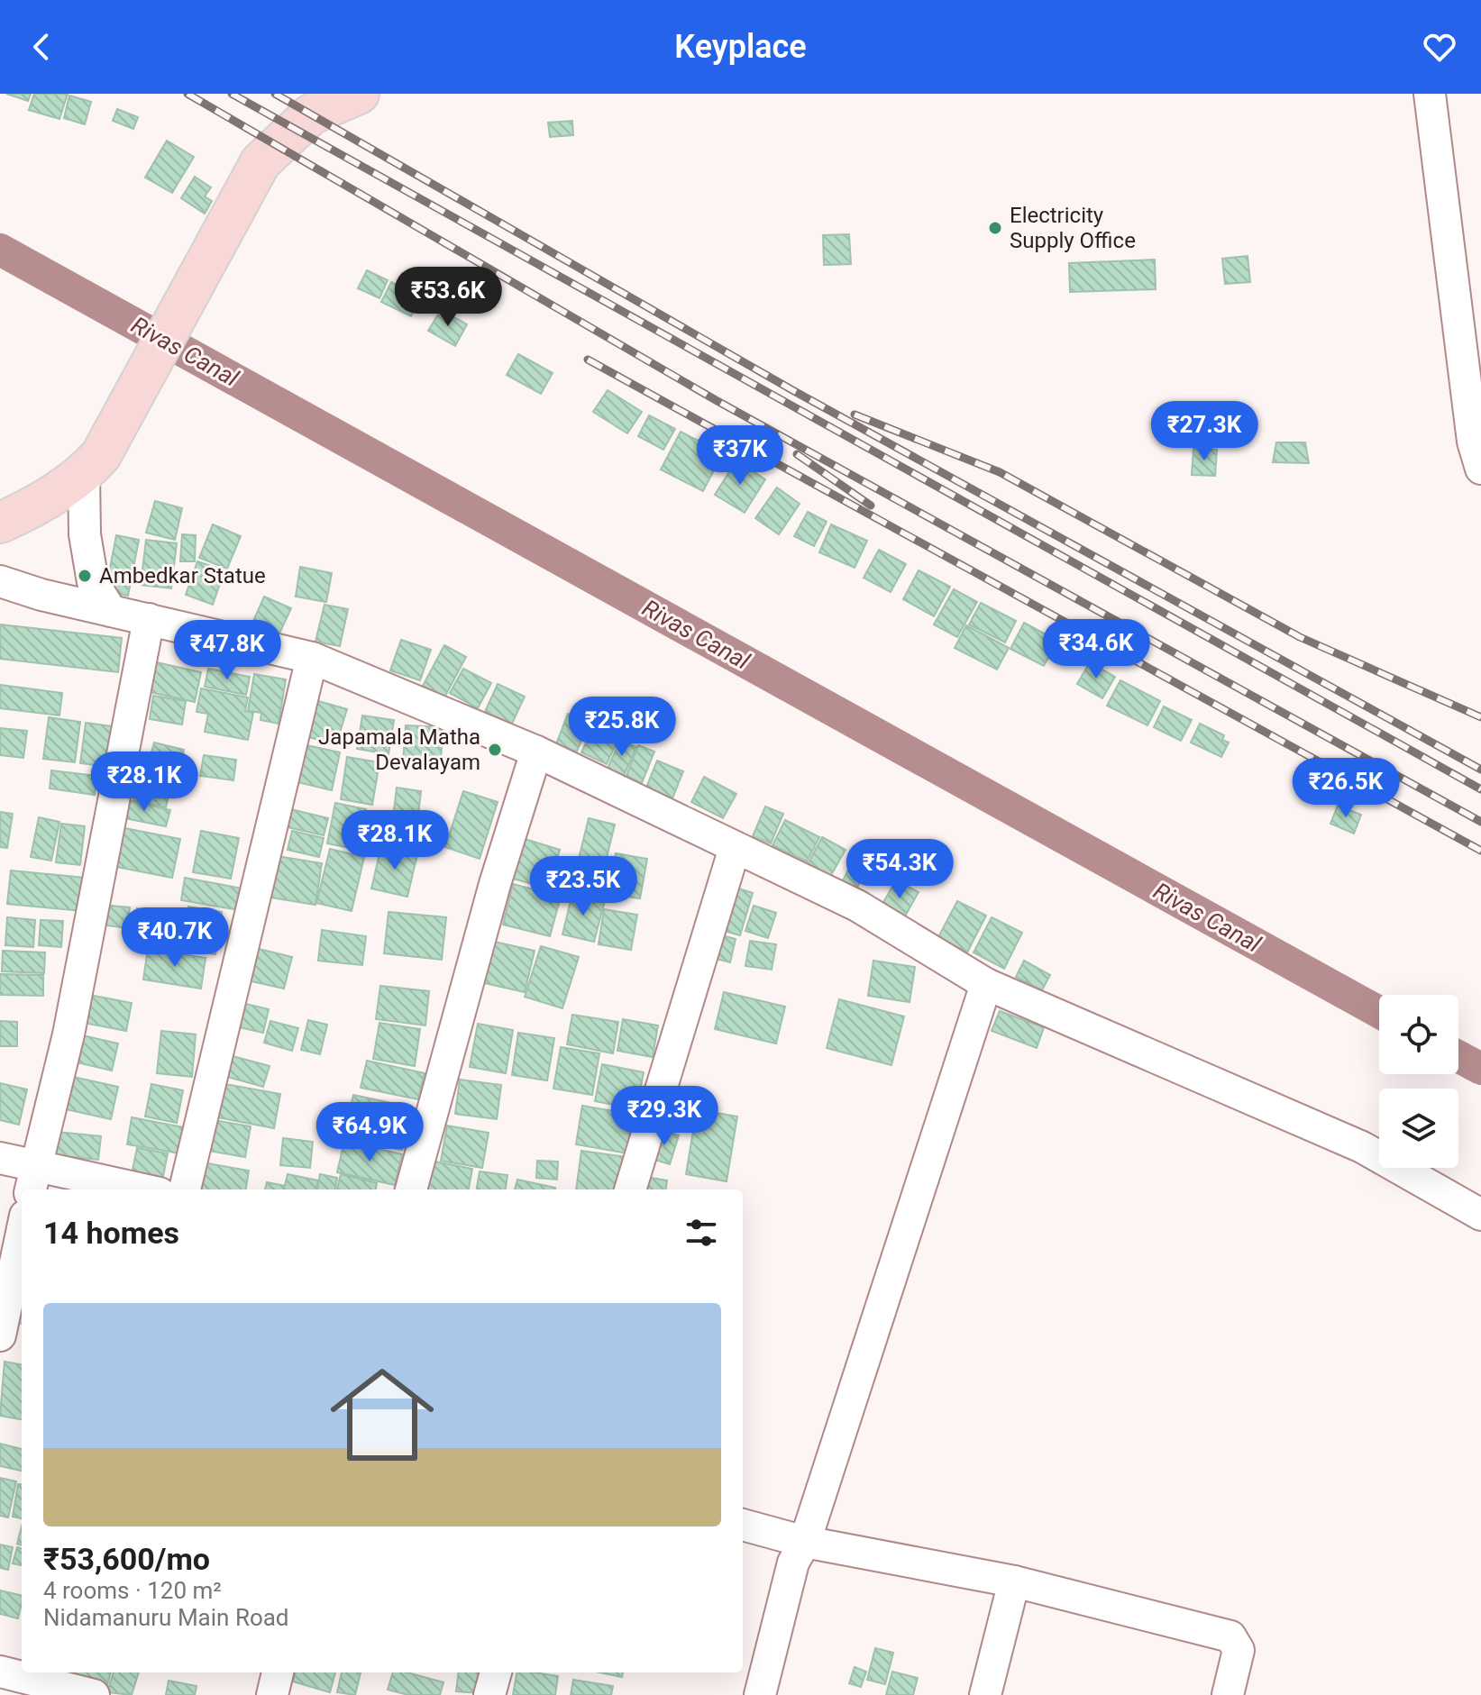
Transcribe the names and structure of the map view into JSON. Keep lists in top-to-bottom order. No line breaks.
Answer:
{"water":["Rivas Canal"],"places":["Electricity Supply Office","Ambedkar Statue","Japamala Matha Devalayam"],"page":{"header":"Keyplace","price":["₹53.6K","₹27.3K","₹37K","₹34.6K","₹47.8K","₹25.8K","₹28.1K","₹26.5K","₹28.1K","₹54.3K","₹23.5K","₹40.7K","₹29.3K","₹64.9K"],"heading":"14 homes","list":[{"name":"₹53,600/mo","note":"4 rooms · 120 m² · Nidamanuru Main Road"}]}}
